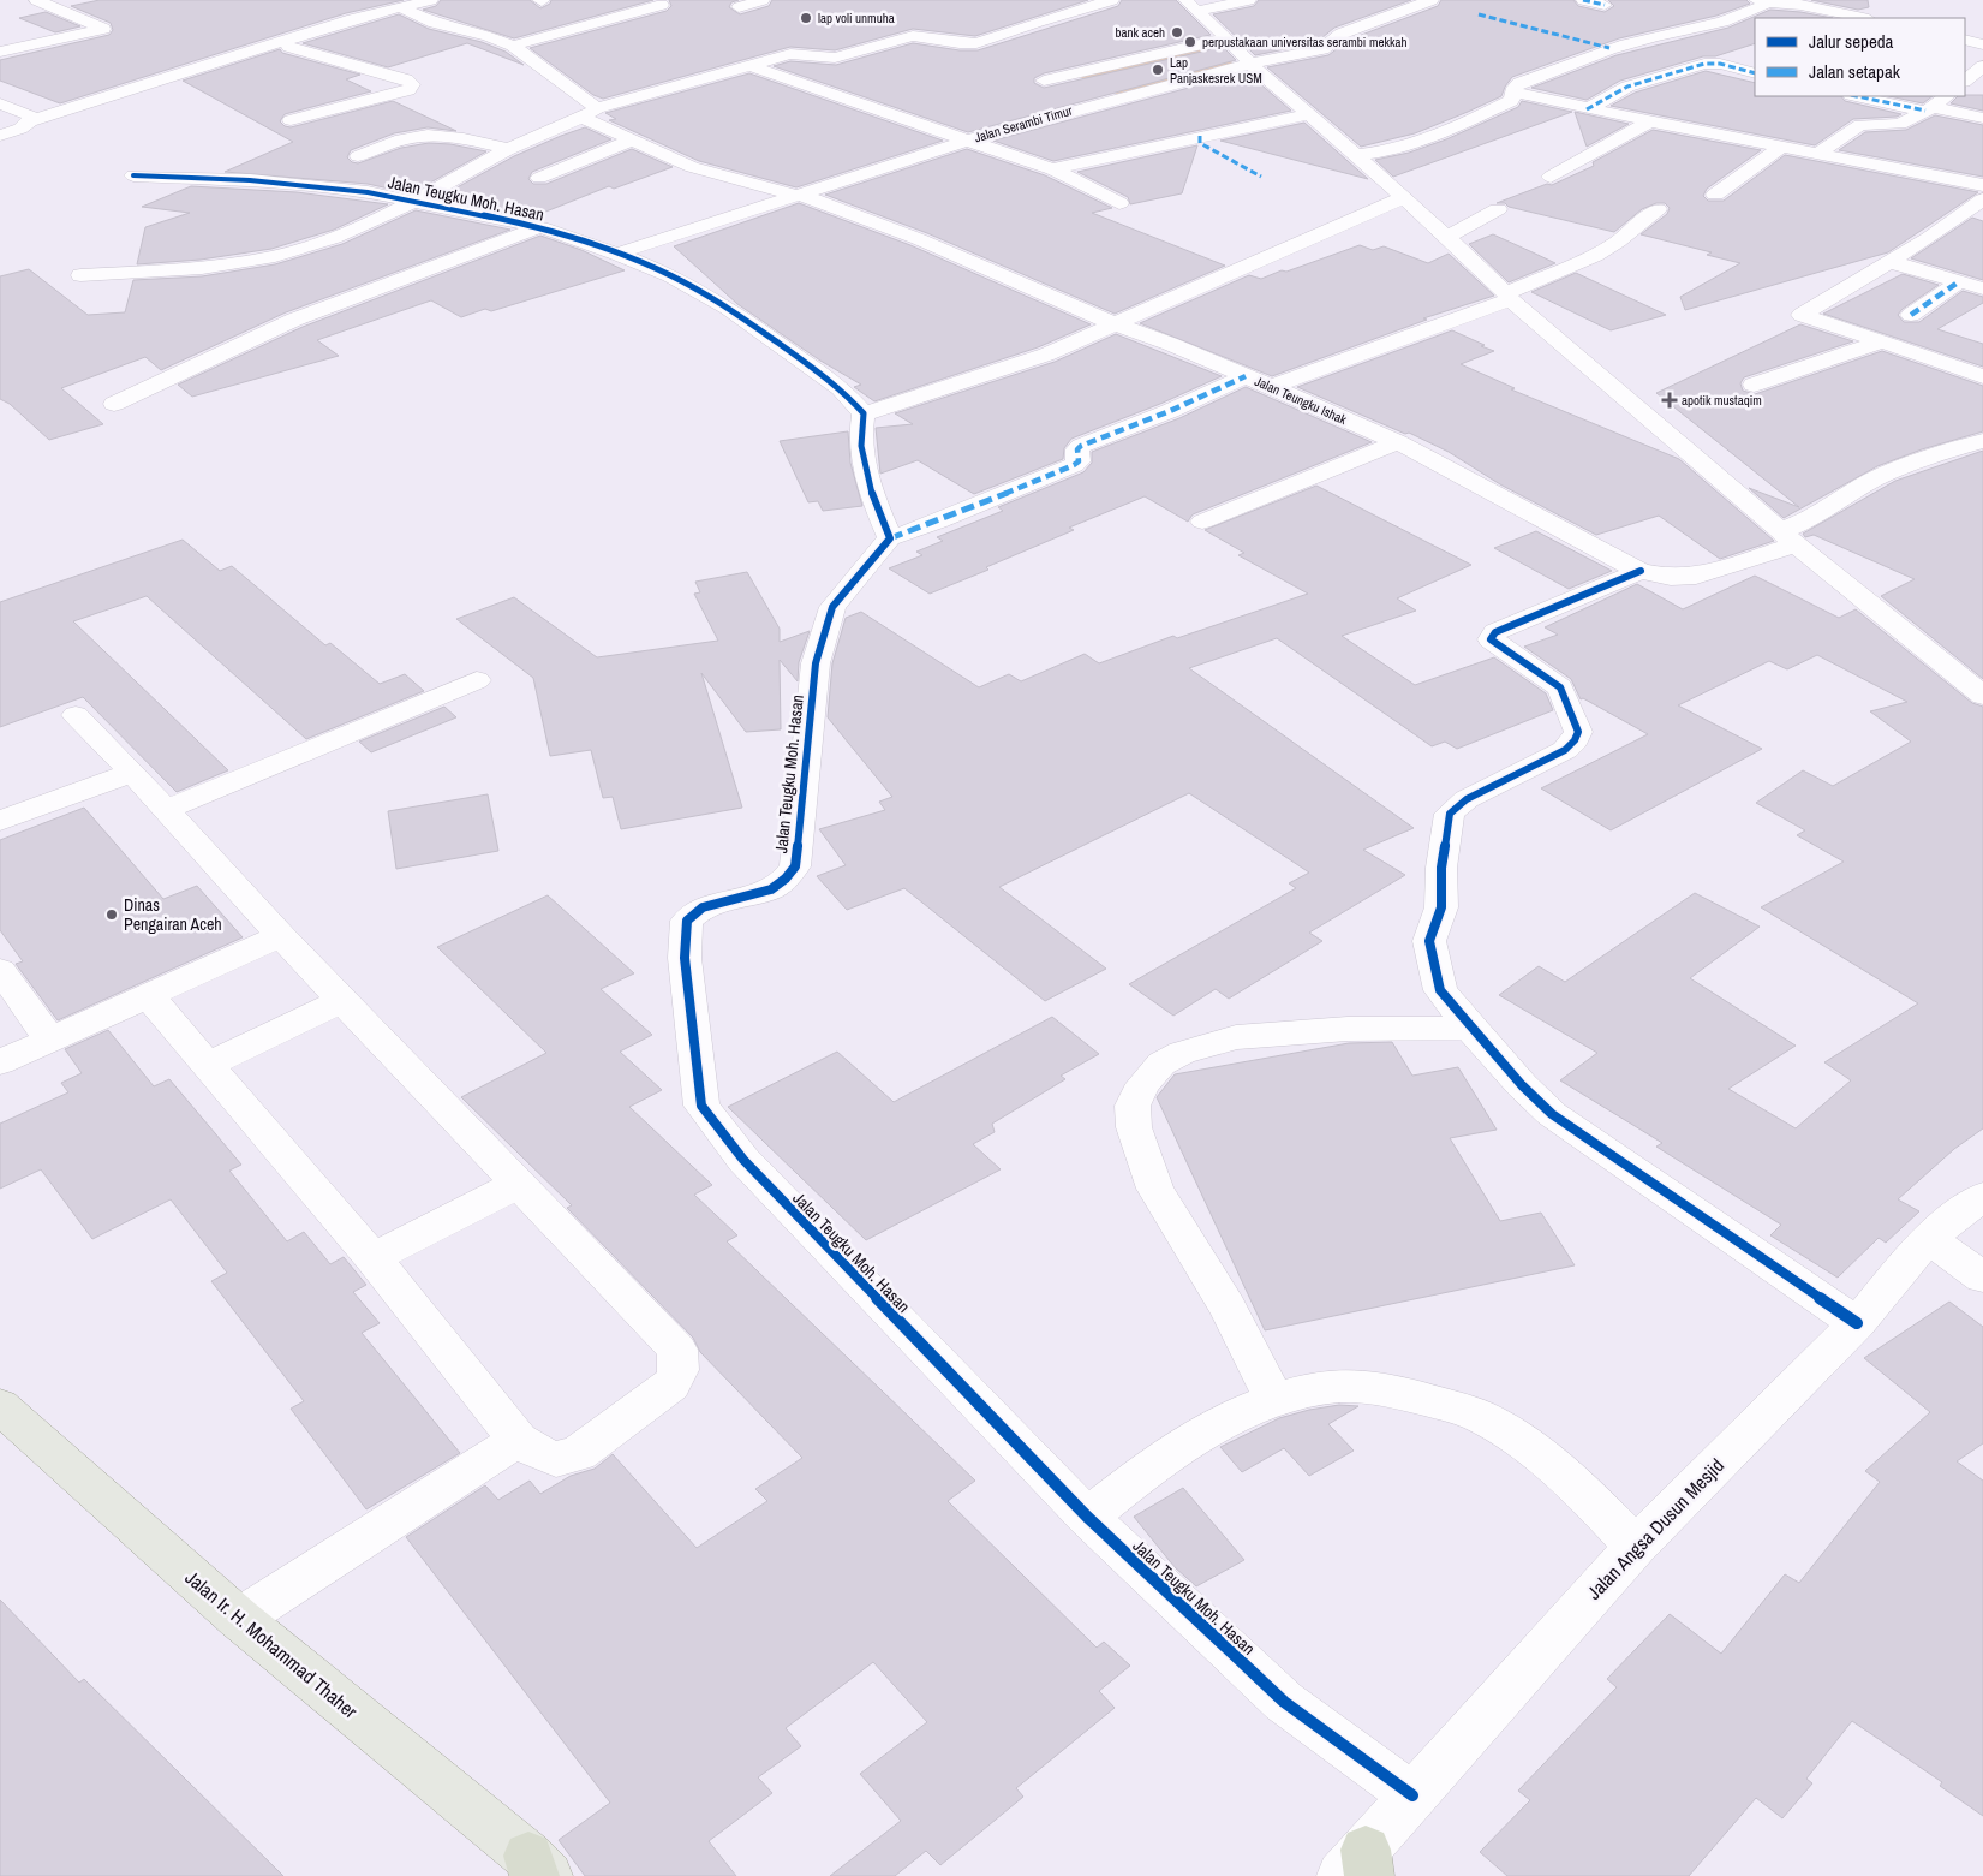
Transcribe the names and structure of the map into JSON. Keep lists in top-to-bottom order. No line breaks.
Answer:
{"streets":{"main road":["Jalan Ir. H. Mohammad Thaher"],"street":["Jalan Serambi Timur","Jalan Teugku Moh. Hasan","Jalan Teungku Ishak","Jalan Angsa Dusun Mesjid"]},"crossings":[["Jalan Serambi Timur","Jalan Teugku Moh. Hasan"],["Jalan Serambi Timur","Jalan Teungku Ishak"],["Jalan Teugku Moh. Hasan","Jalan Angsa Dusun Mesjid"]],"places":{"other":["lap voli unmuha","bank aceh","perpustakaan universitas serambi mekkah","Lap Panjaskesrek USM","Dinas Pengairan Aceh"],"health":["apotik mustaqim"]},"legend":["Jalur sepeda","Jalan setapak"]}
